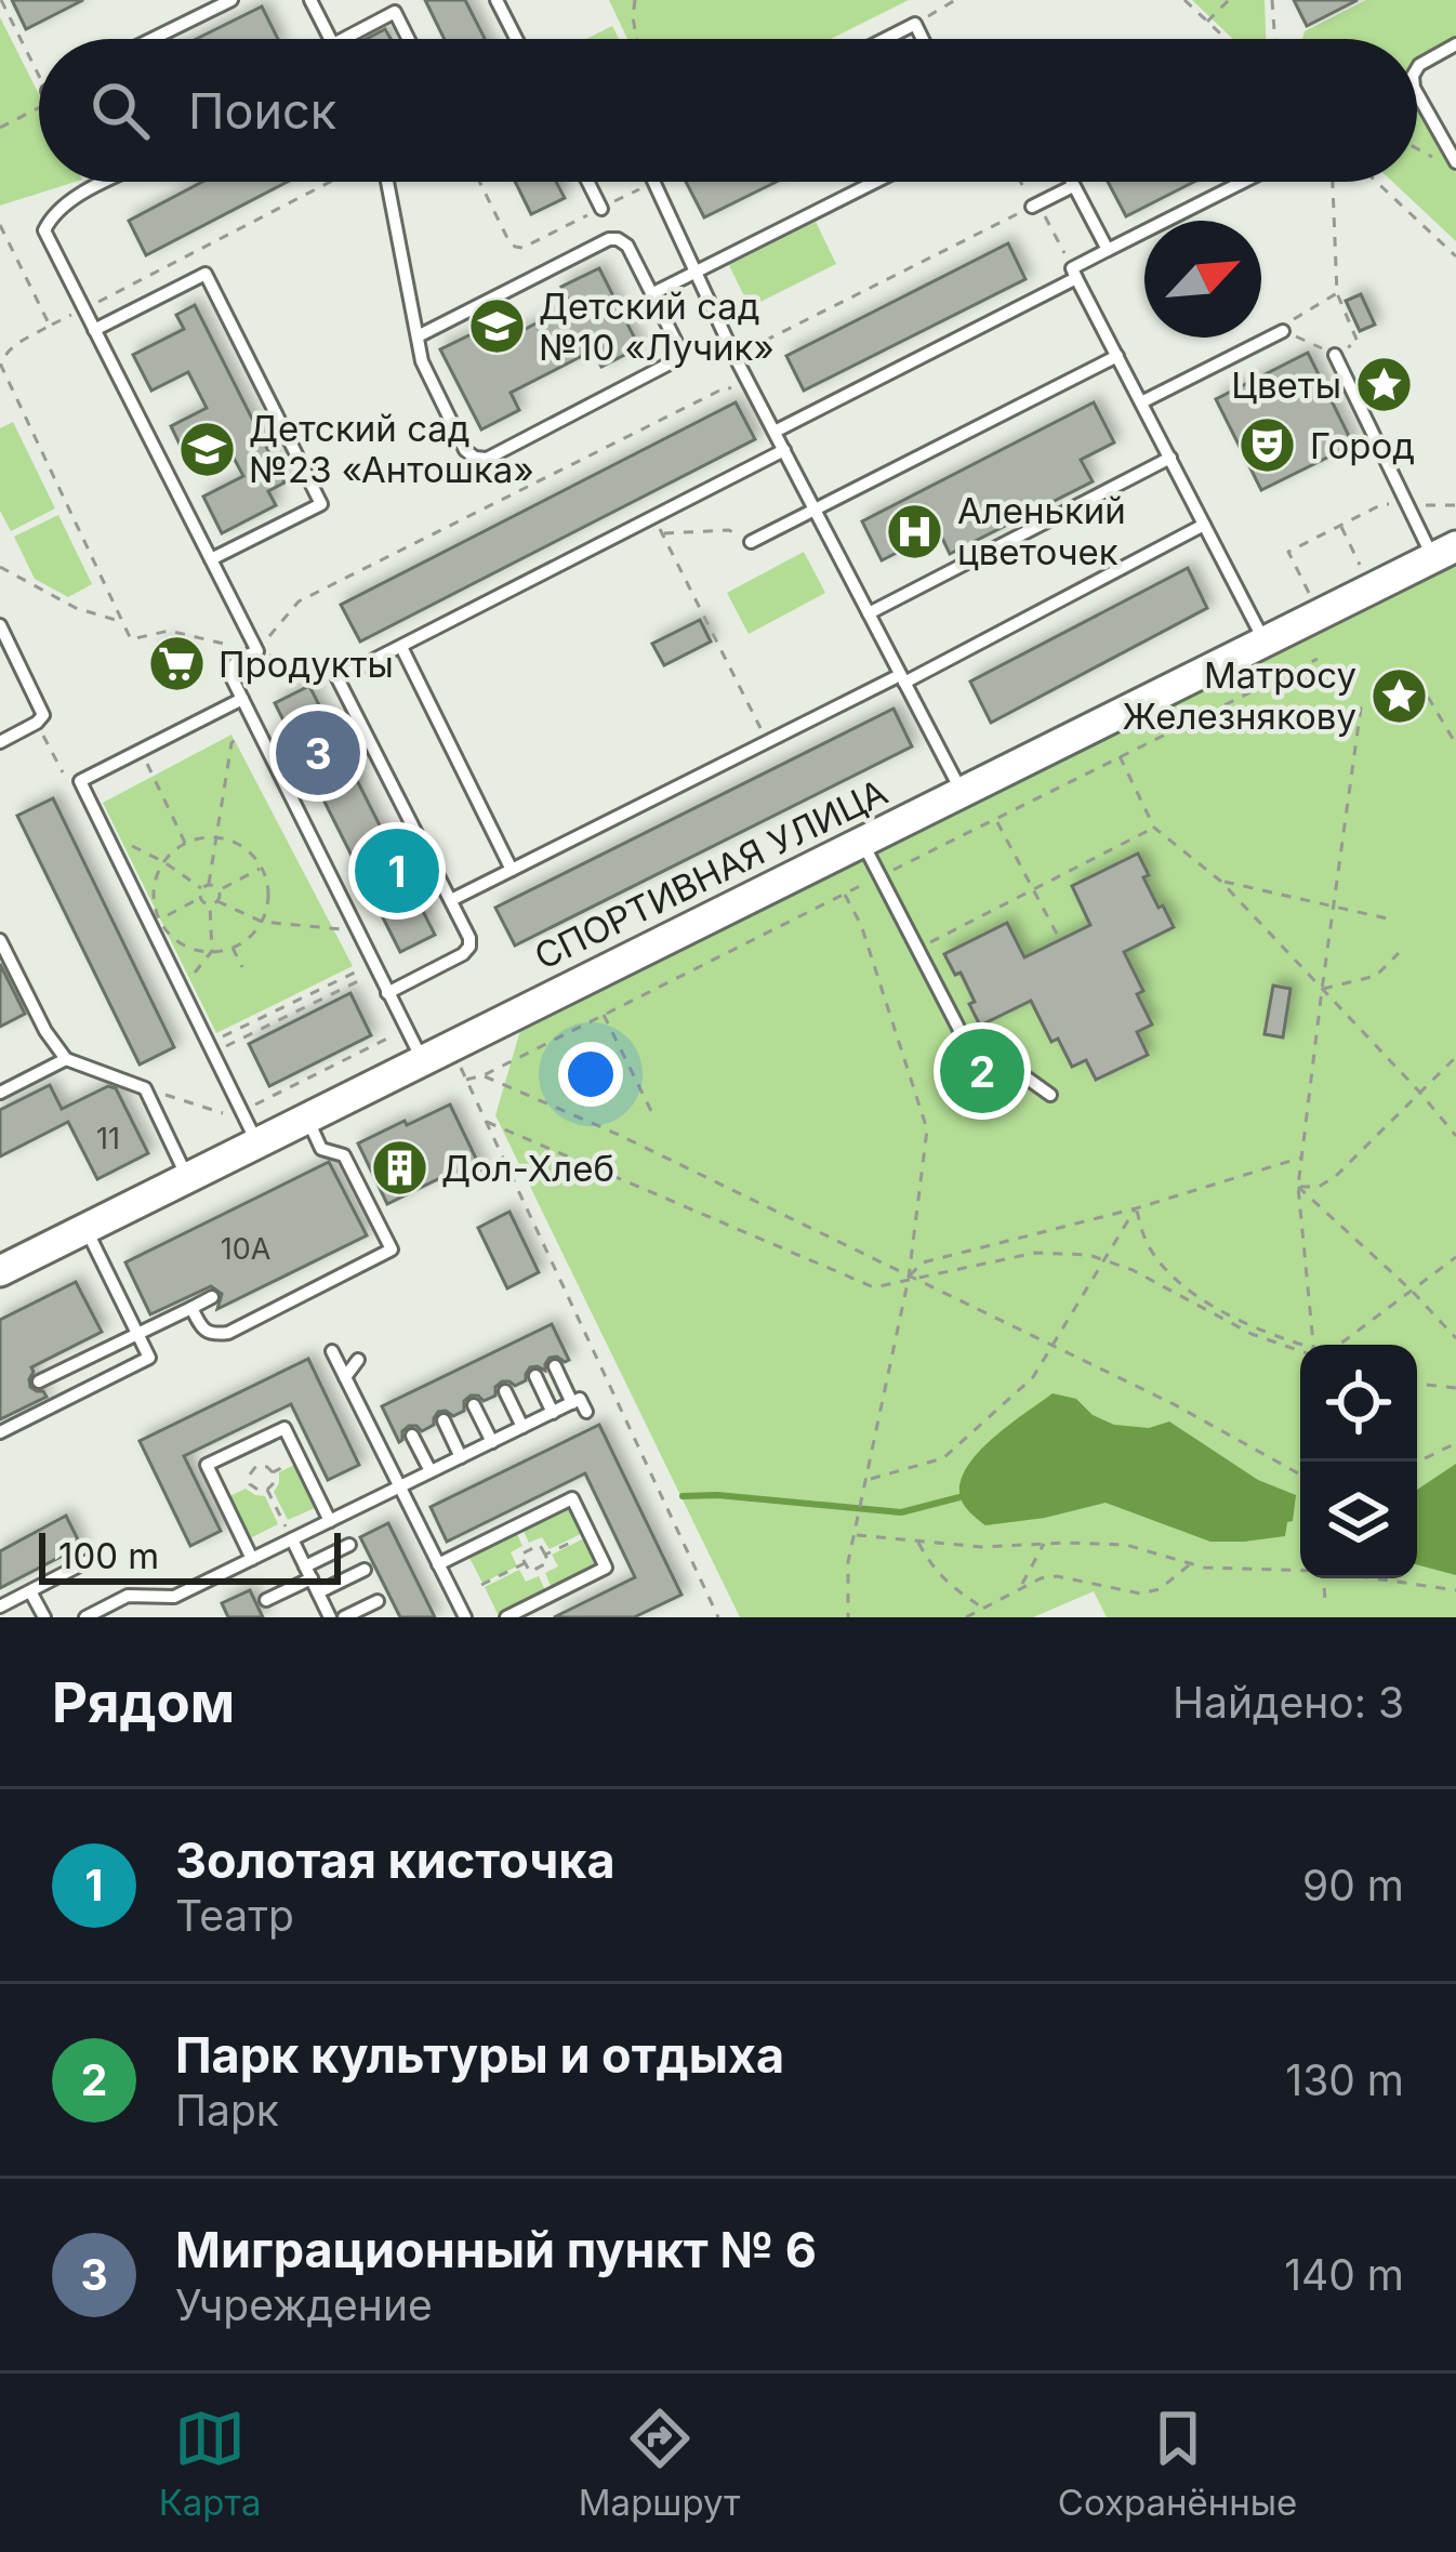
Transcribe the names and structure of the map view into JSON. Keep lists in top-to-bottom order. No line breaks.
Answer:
{"streets":{"street":["СПОРТИВНАЯ УЛИЦА"]},"places":{"school or university":["Детский сад №10 «Лучик»","Детский сад №23 «Антошка»"],"place":["Цветы","Матросу Железнякову"],"theatre":["Город"],"hospital":["Аленький цветочек"],"supermarket":["Продукты"],"building":["Дол-Хлеб"]},"house_numbers":["11","10А"],"scale_bar":"100 m","north":"top right","page":{"search":"Поиск","pins":["3","1","2"],"scale":"100 m","heading":["Рядом","Найдено: 3"],"list":[{"mark":"1","name":"Золотая кисточка","note":"Театр","value":"90 m"},{"mark":"2","name":"Парк культуры и отдыха","note":"Парк","value":"130 m"},{"mark":"3","name":"Миграционный пункт № 6","note":"Учреждение","value":"140 m"}],"nav":["Карта","Маршрут","Сохранённые"]}}
